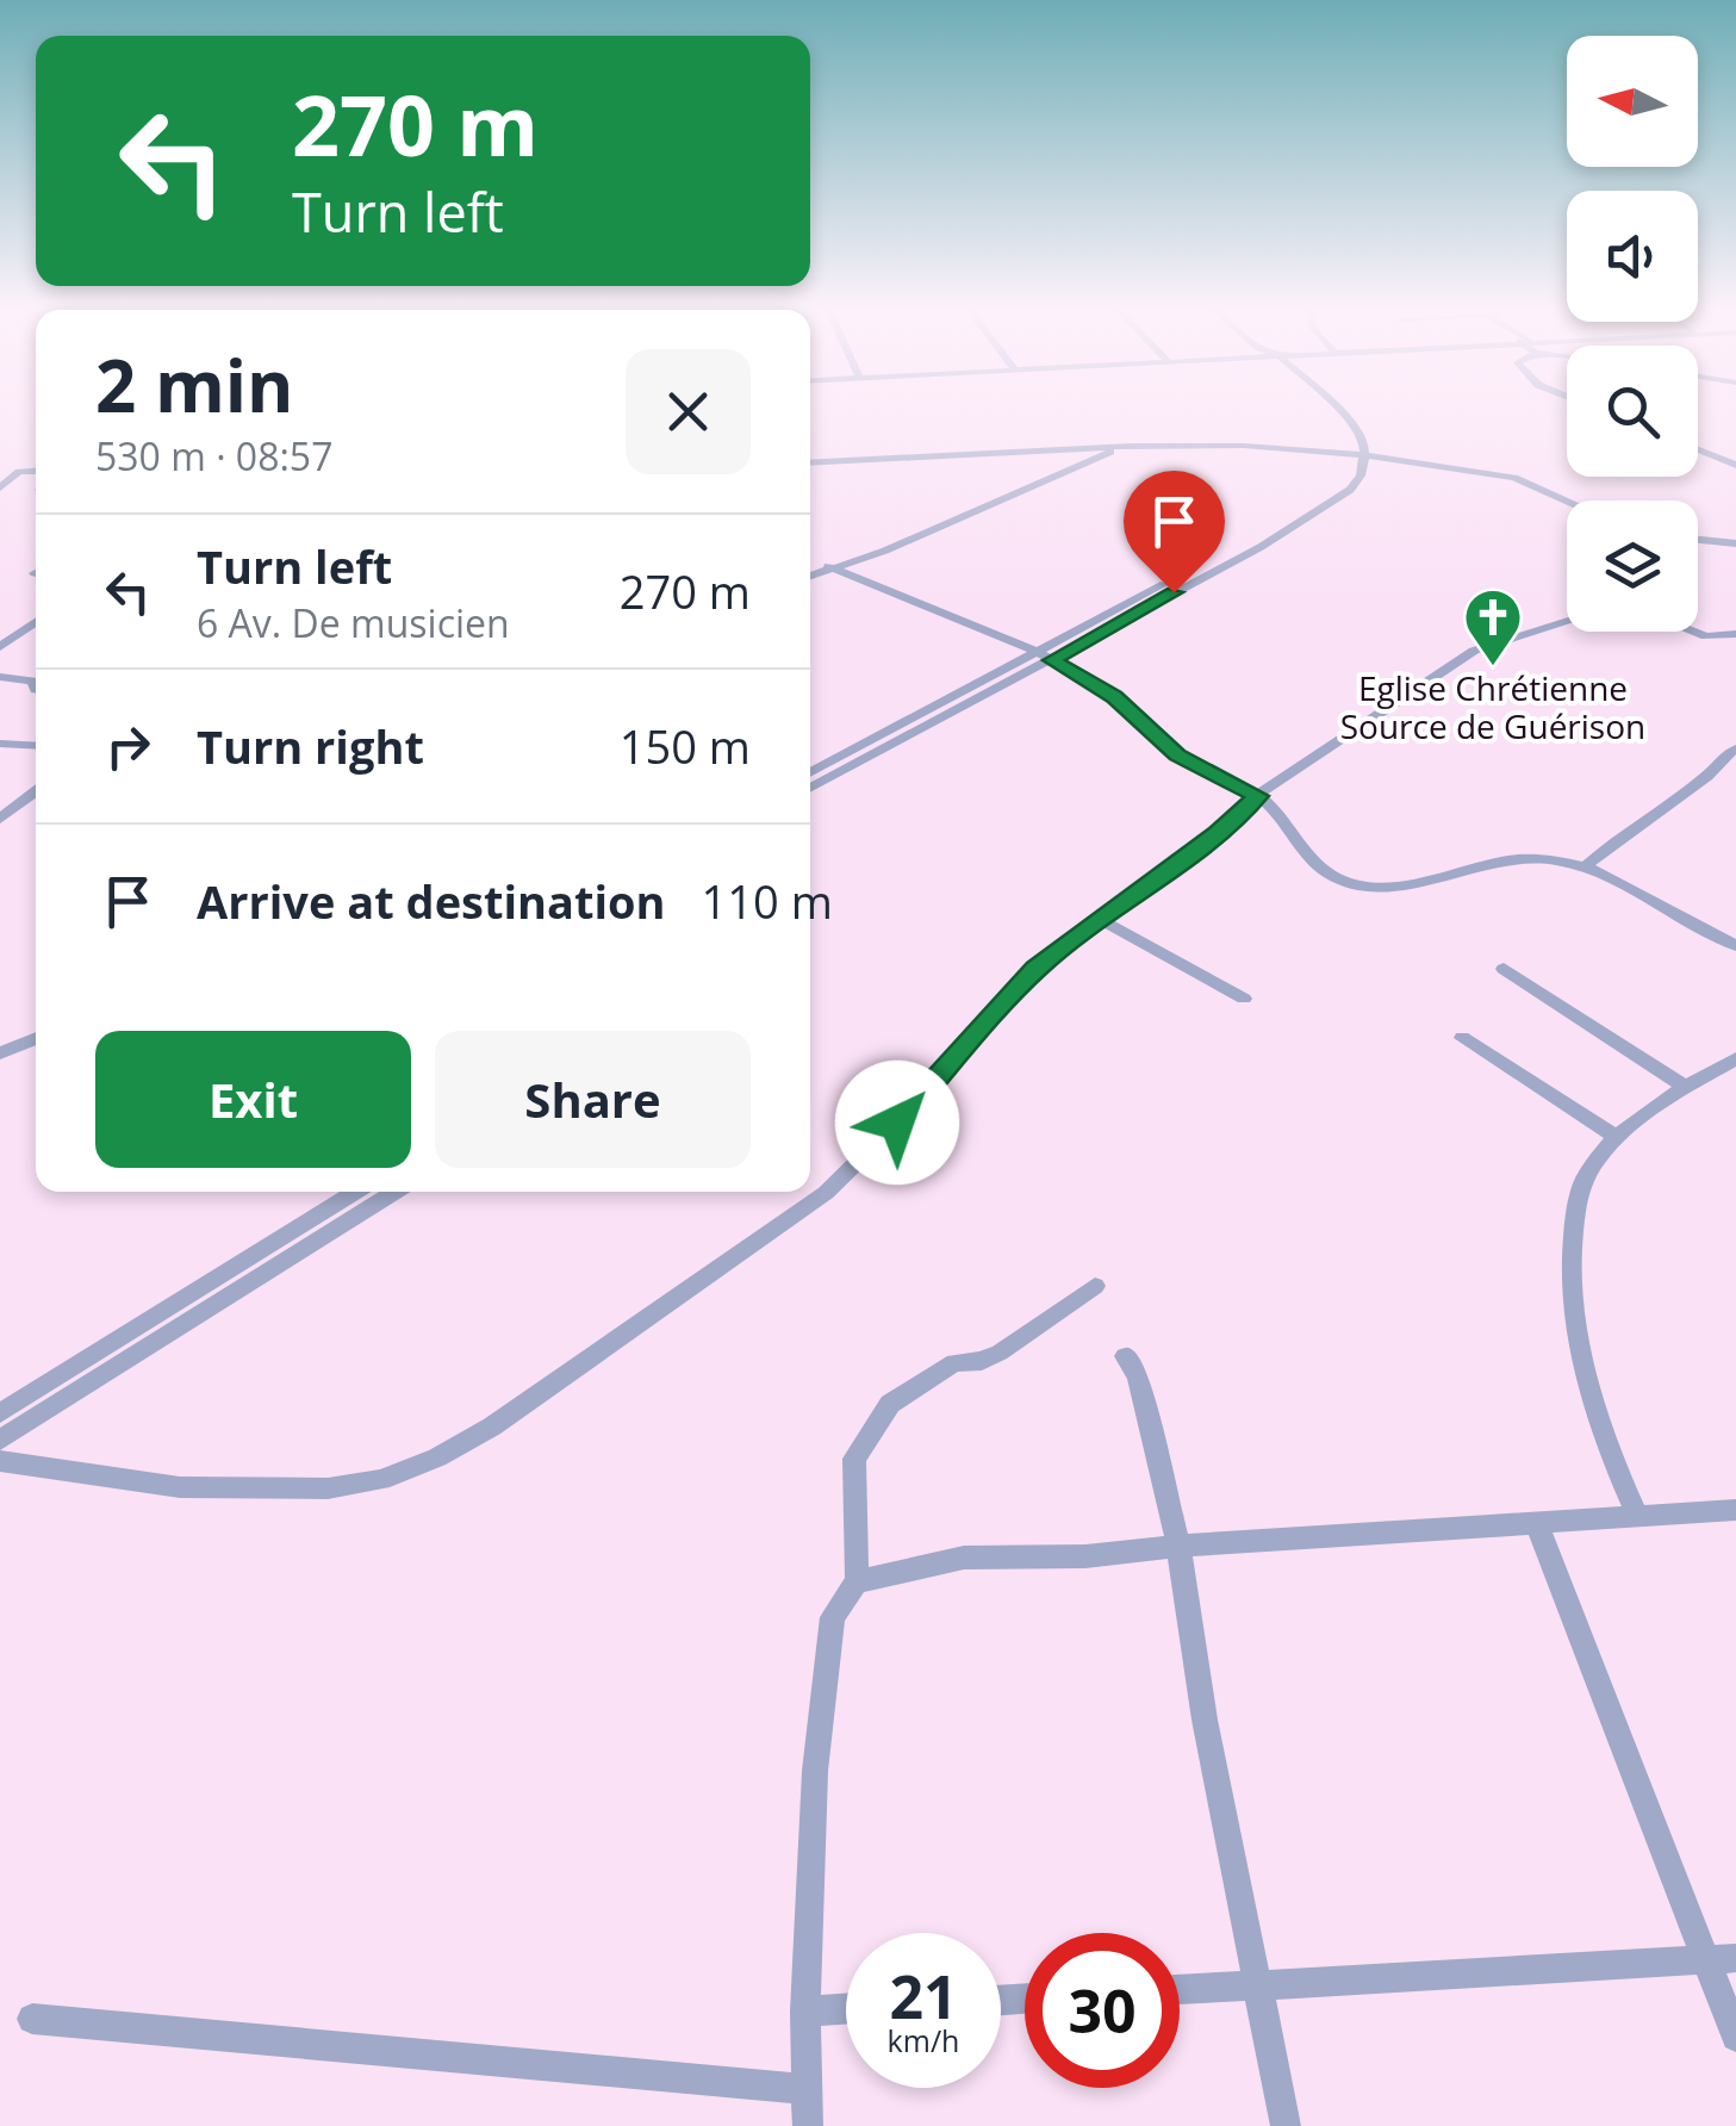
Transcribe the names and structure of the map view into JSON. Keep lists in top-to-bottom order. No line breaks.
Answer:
{"places":{"church":["Eglise Chrétienne Source de Guérison"]},"north":"left","page":{"turn":["270 m","Turn left"],"heading":["2 min","530 m · 08:57"],"list":[{"name":"Turn left","note":"6 Av. De musicien","value":"270 m"},{"name":"Turn right","value":"150 m"},{"name":"Arrive at destination","value":"110 m"}],"buttons":["Exit","Share"],"speed":"21 km/h","limit":"30"}}
